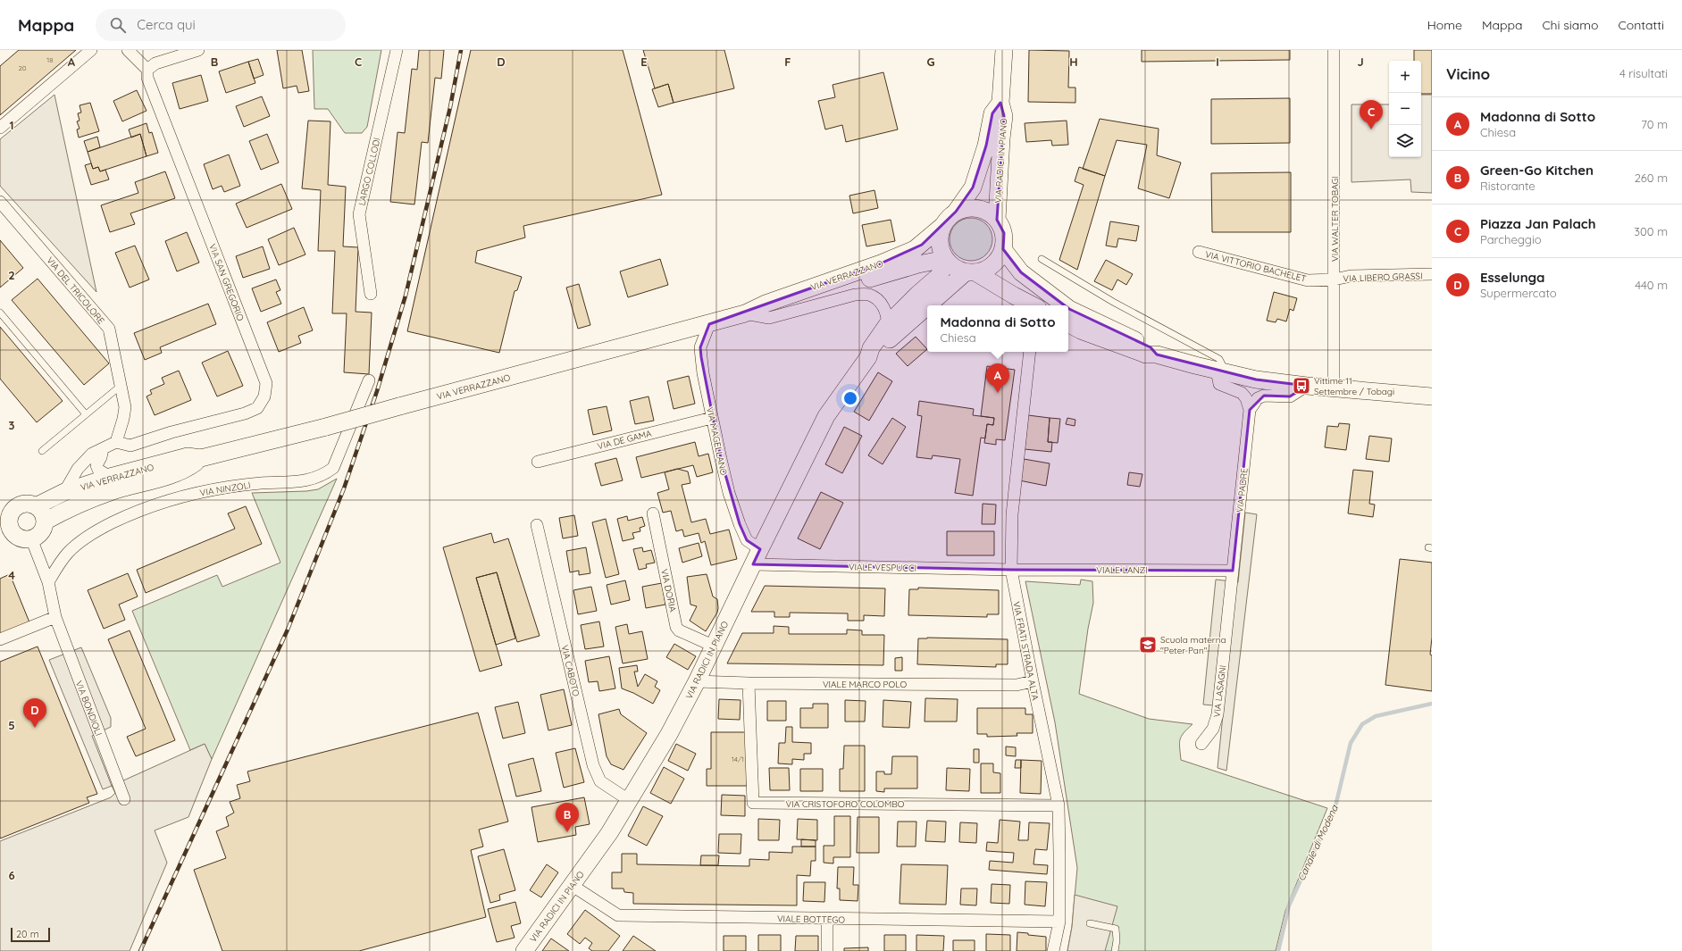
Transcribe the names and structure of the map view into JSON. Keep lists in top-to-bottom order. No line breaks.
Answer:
{"streets":{"main road":["VIA RADICI IN PIANO","VIA VERRAZZANO"],"street":["LARGO COLLODI","VIA WALTER TOBAGI","VIA VITTORIO BACHELET","VIA LIBERO GRASSI","VIA SAN GREGORIO","VIA DEL TRICOLORE","VIA DE GAMA","VIA MAGELLANO","VIA NINZOLI","VIA PADRE","VIALE VESPUCCI","VIALE LANZI","VIA DORIA","VIA FRATI STRADA ALTA","VIA CABOTO","VIALE MARCO POLO","VIA LASAGNI","VIA BONDIOLI","VIA CRISTOFORO COLOMBO","VIALE BOTTEGO"]},"crossings":[["VIA RADICI IN PIANO","VIA VERRAZZANO"],["VIA RADICI IN PIANO","VIA MAGELLANO"],["VIA RADICI IN PIANO","VIALE VESPUCCI"],["VIA RADICI IN PIANO","VIA DORIA"],["VIA RADICI IN PIANO","VIA CABOTO"],["VIA RADICI IN PIANO","VIALE MARCO POLO"],["VIA RADICI IN PIANO","VIALE BOTTEGO"],["VIA WALTER TOBAGI","VIA VITTORIO BACHELET"],["VIA WALTER TOBAGI","VIA LIBERO GRASSI"],["VIA VITTORIO BACHELET","VIA LIBERO GRASSI"],["VIA VERRAZZANO","VIA MAGELLANO"],["VIA VERRAZZANO","VIA BONDIOLI"],["VIA SAN GREGORIO","VIA DEL TRICOLORE"],["VIA DE GAMA","VIA MAGELLANO"],["VIA NINZOLI","VIA BONDIOLI"],["VIA PADRE","VIALE LANZI"],["VIA PADRE","VIA LASAGNI"],["VIALE VESPUCCI","VIALE LANZI"],["VIALE VESPUCCI","VIA FRATI STRADA ALTA"],["VIALE LANZI","VIA FRATI STRADA ALTA"],["VIALE LANZI","VIA LASAGNI"],["VIA FRATI STRADA ALTA","VIALE MARCO POLO"],["VIA FRATI STRADA ALTA","VIA CRISTOFORO COLOMBO"],["VIA FRATI STRADA ALTA","VIALE BOTTEGO"],["VIALE MARCO POLO","VIA CRISTOFORO COLOMBO"]],"water":["Canale di Modena"],"places":{"bus stop":["Vittime 11 Settembre / Tobagi"],"school or university":["Scuola materna \"Peter Pan\""]},"house_numbers":["18","20","14/1"],"scale_bar":"20 m","page":{"header":"Mappa","search":"Cerca qui","nav":["Home","Mappa","Chi siamo","Contatti"],"heading":["Vicino","4 risultati"],"map_buttons":["+","−"],"list":[{"mark":"A","name":"Madonna di Sotto","note":"Chiesa","value":"70 m"},{"mark":"B","name":"Green-Go Kitchen","note":"Ristorante","value":"260 m"},{"mark":"C","name":"Piazza Jan Palach","note":"Parcheggio","value":"300 m"},{"mark":"D","name":"Esselunga","note":"Supermercato","value":"440 m"}],"pins":["C","A","D","B"],"popup":["Madonna di Sotto","Chiesa"],"scale":"20 m"},"grid":{"columns":["A","B","C","D","E","F","G","H","I","J"],"rows":["1","2","3","4","5","6"]}}
